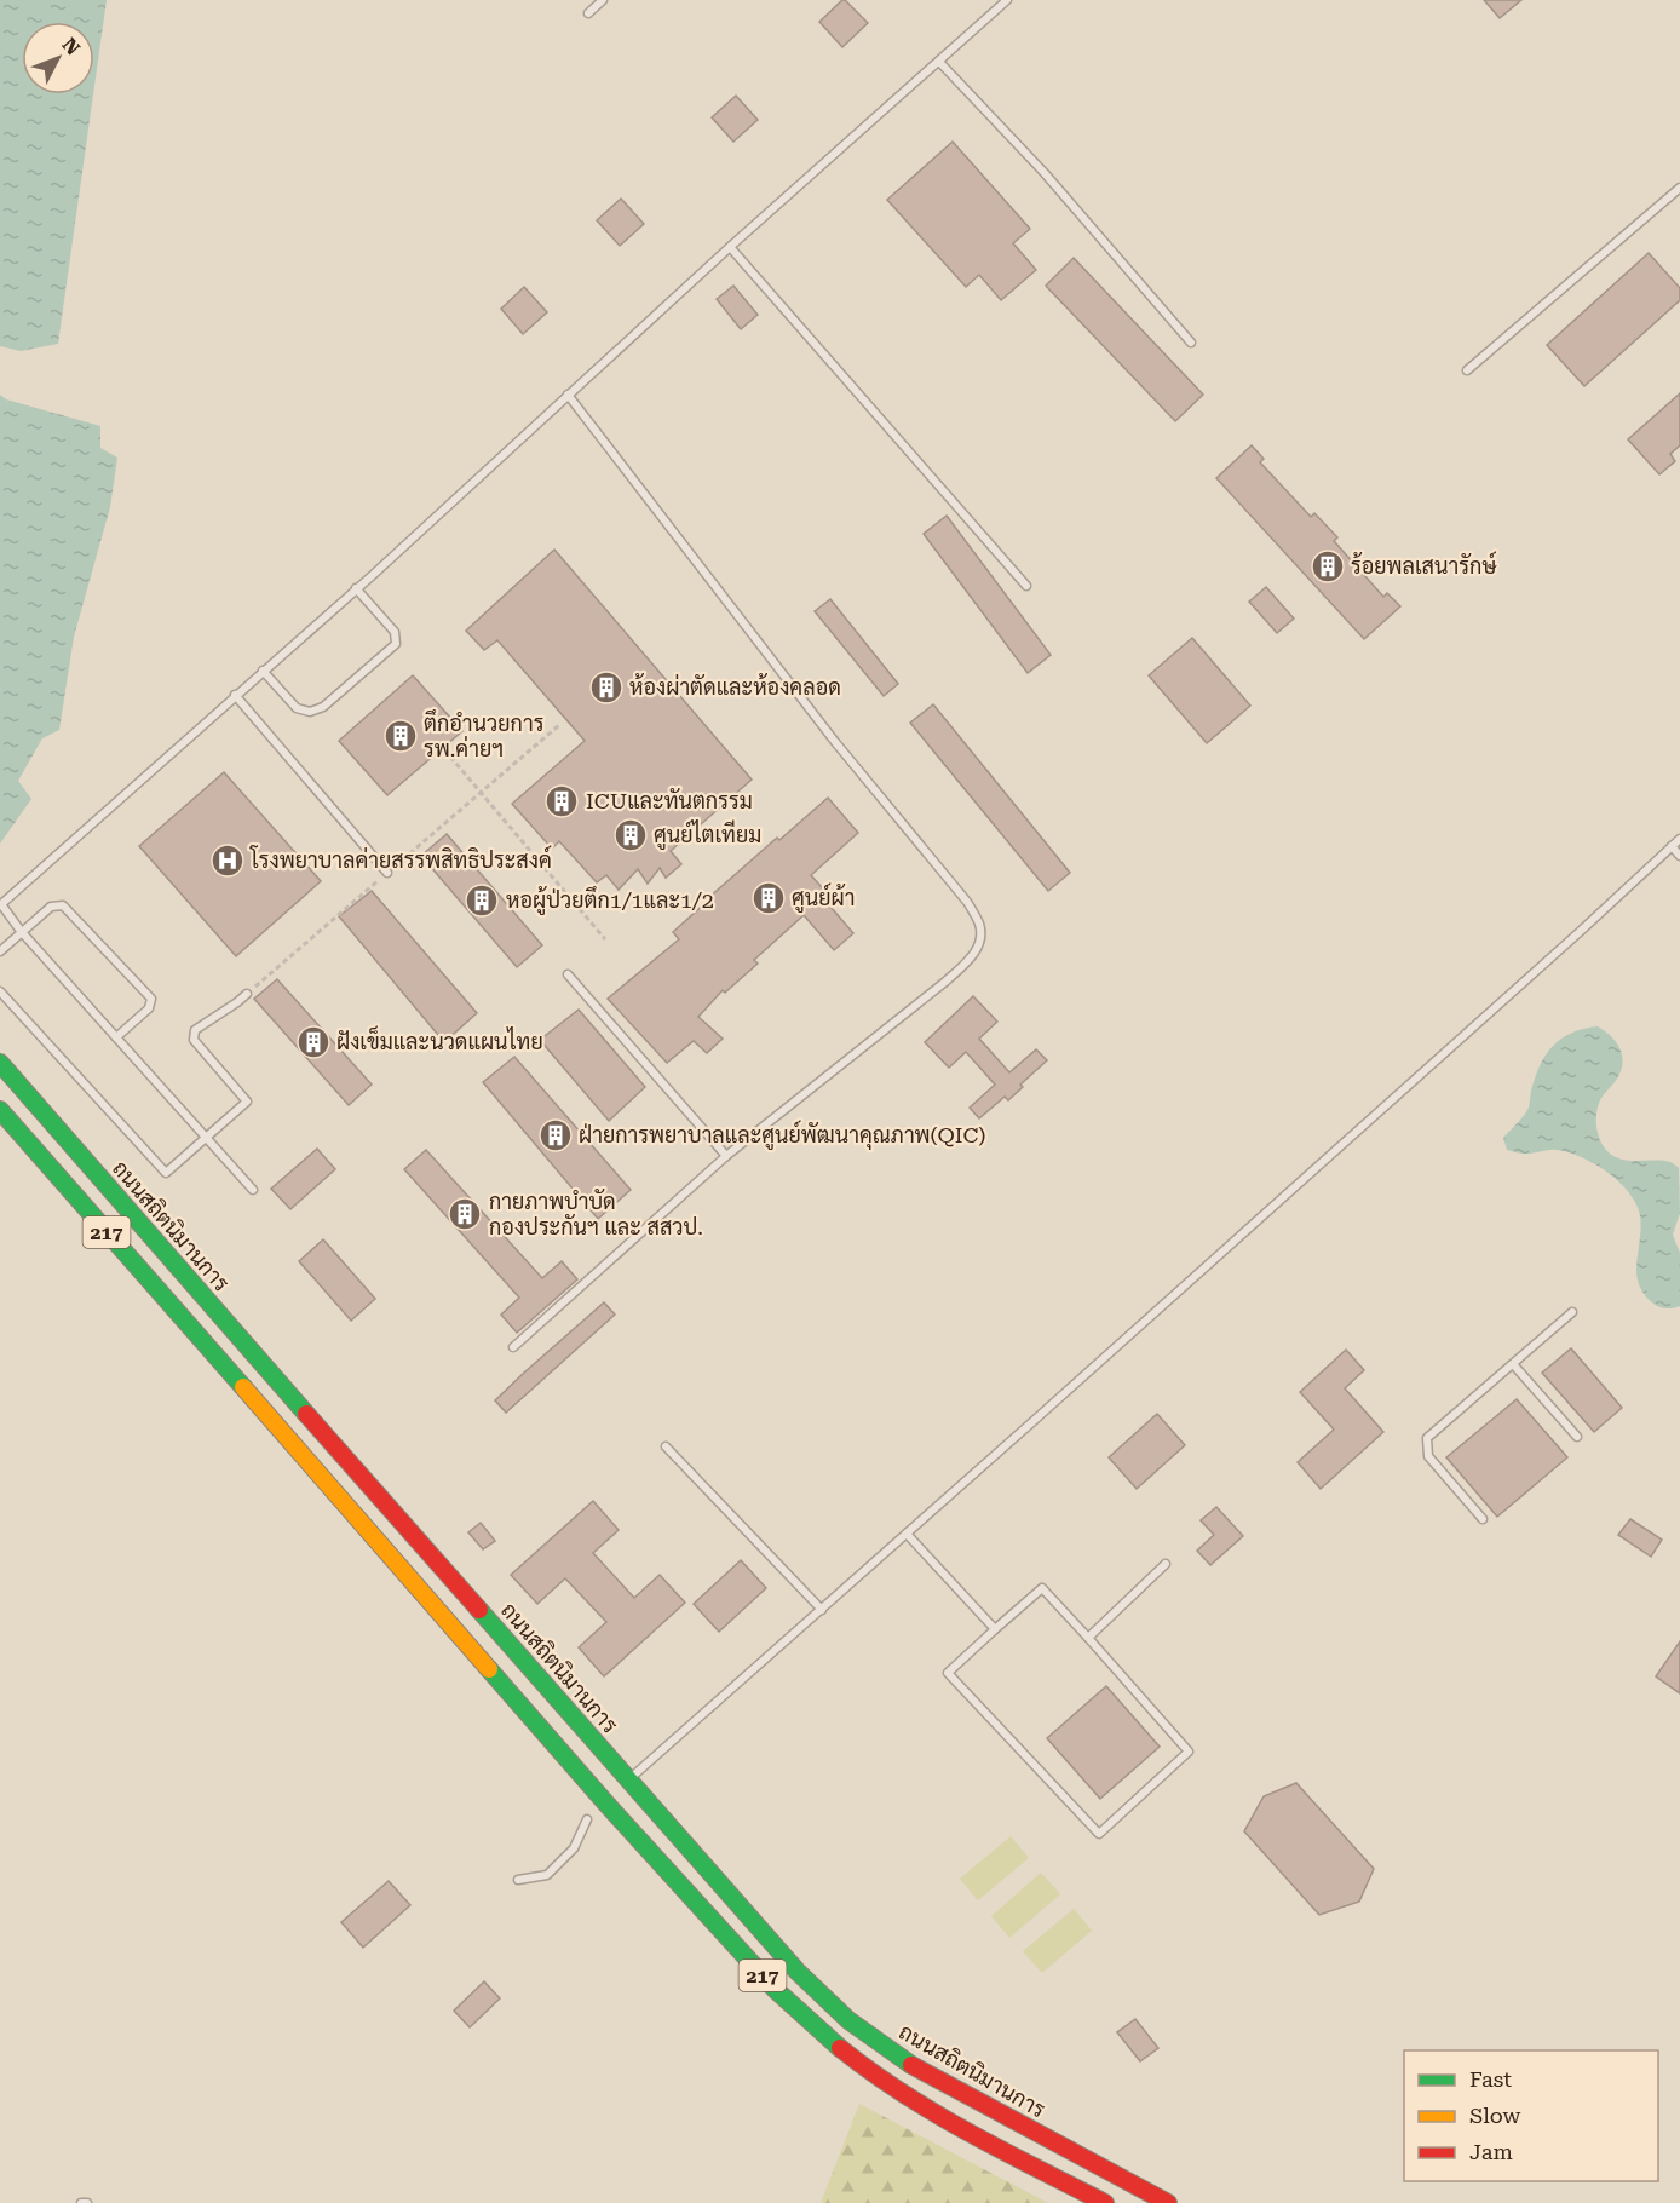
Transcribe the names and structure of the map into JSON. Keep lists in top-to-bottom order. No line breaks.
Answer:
{"streets":{"main road":["ถนนสถิตนิมานการ","217"]},"places":{"building":["ร้อยพลเสนารักษ์","ห้องผ่าตัดและห้องคลอด","ตึกอำนวยการ รพ.ค่ายฯ","ICUและทันตกรรม","ศูนย์ไตเทียม","ศูนย์ผ้า","หอผู้ป่วยตึก1/1และ1/2","ฝังเข็มและนวดแผนไทย","ฝ่ายการพยาบาลและศูนย์พัฒนาคุณภาพ(QIC)","กายภาพบำบัด กองประกันฯ และ สสวป."],"hospital":["โรงพยาบาลค่ายสรรพสิทธิประสงค์"]},"legend":["Fast","Slow","Jam"],"north":"top right"}
